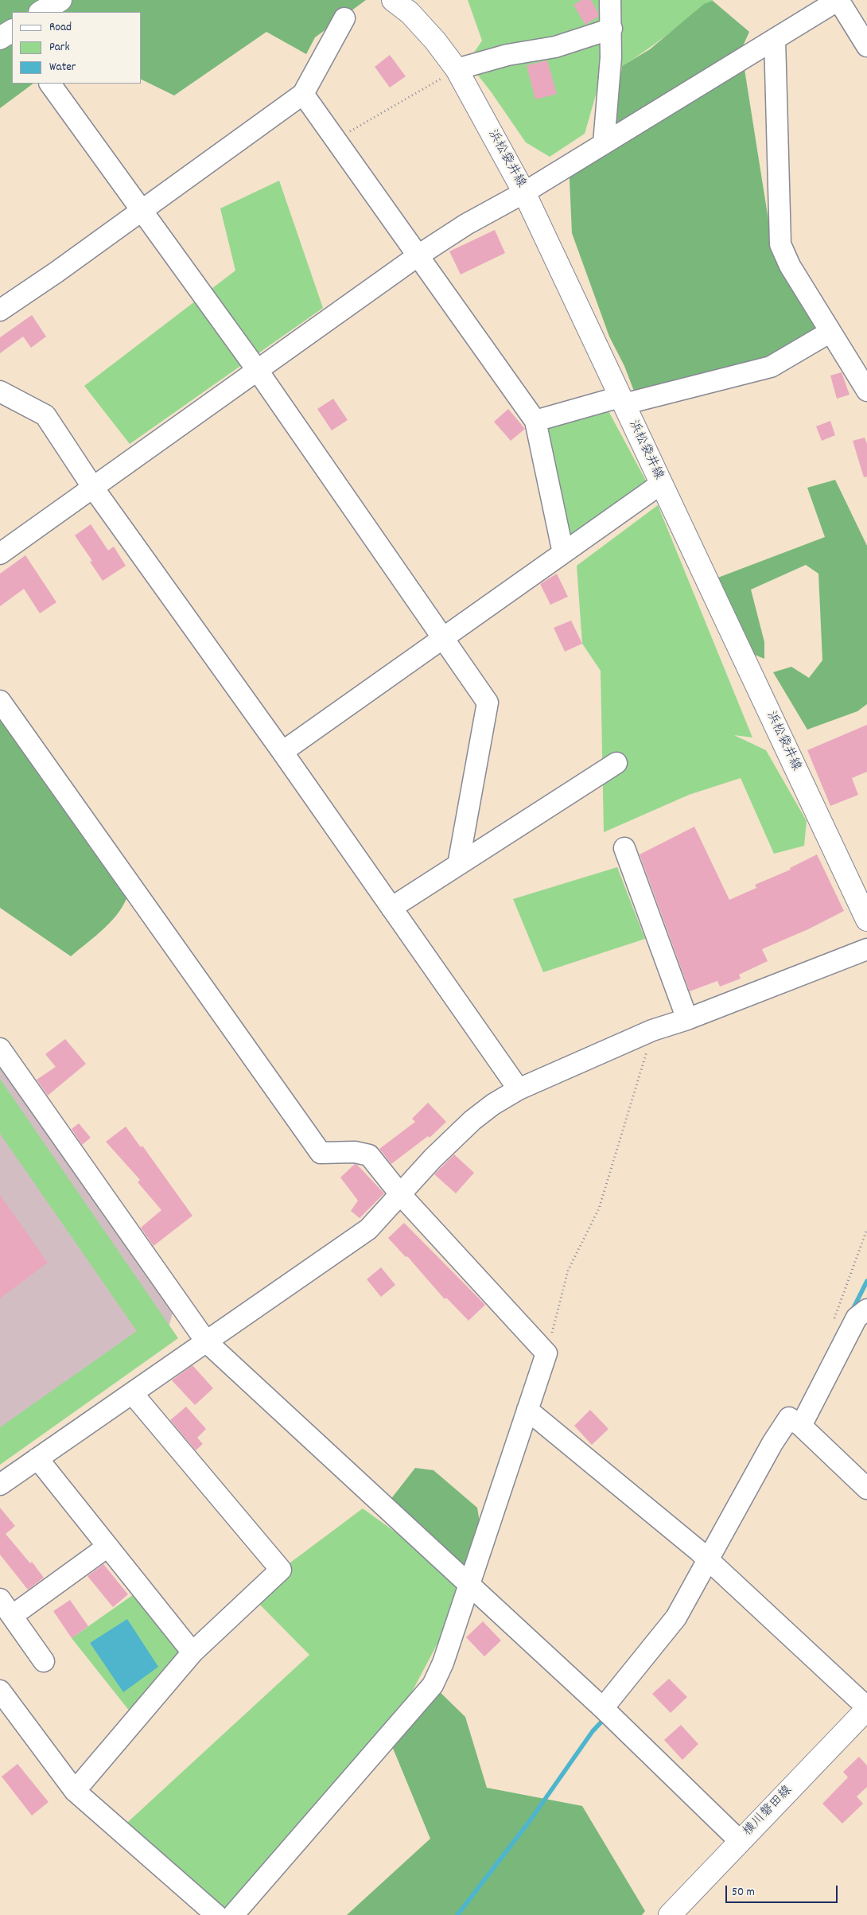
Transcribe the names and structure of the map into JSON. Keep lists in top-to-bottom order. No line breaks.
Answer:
{"streets":{"main road":["浜松袋井線","横川磐田線"]},"legend":["Road","Park","Water"],"scale_bar":"50 m"}
